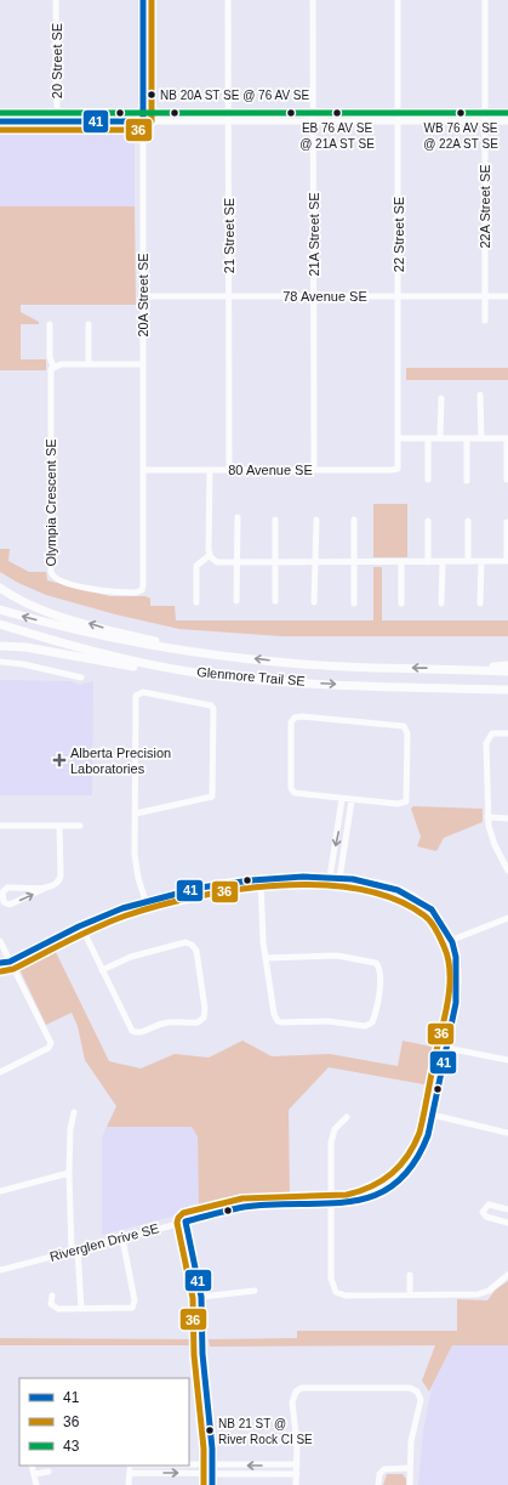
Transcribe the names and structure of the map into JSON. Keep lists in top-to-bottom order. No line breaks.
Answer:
{"streets":{"highway":["Glenmore Trail SE"],"street":["20 Street SE","22A Street SE","21A Street SE","22 Street SE","21 Street SE","20A Street SE","78 Avenue SE","80 Avenue SE","Olympia Crescent SE","Riverglen Drive SE"]},"crossings":[["22A Street SE","78 Avenue SE"],["21A Street SE","78 Avenue SE"],["21A Street SE","80 Avenue SE"],["22 Street SE","78 Avenue SE"],["22 Street SE","80 Avenue SE"],["21 Street SE","78 Avenue SE"],["21 Street SE","80 Avenue SE"],["20A Street SE","78 Avenue SE"],["20A Street SE","80 Avenue SE"],["20A Street SE","Olympia Crescent SE"]],"places":{"other":["NB 20A ST SE @ 76 AV SE","EB 76 AV SE @ 21A ST SE","WB 76 AV SE @ 22A ST SE","NB 21 ST @ River Rock CI SE"],"health":["Alberta Precision Laboratories"]},"lines":["transit line 41","transit line 36","transit line 43"],"legend":["41","36","43"]}
